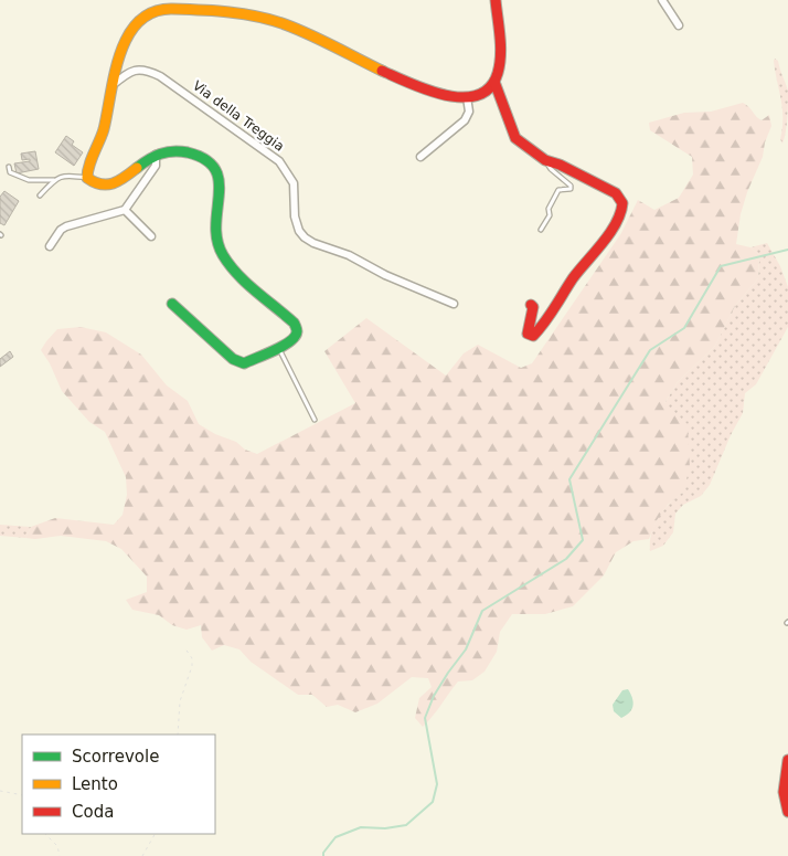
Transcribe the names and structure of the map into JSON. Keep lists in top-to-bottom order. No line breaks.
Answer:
{"streets":{"street":["Via della Treggia"]},"legend":["Scorrevole","Lento","Coda"]}
